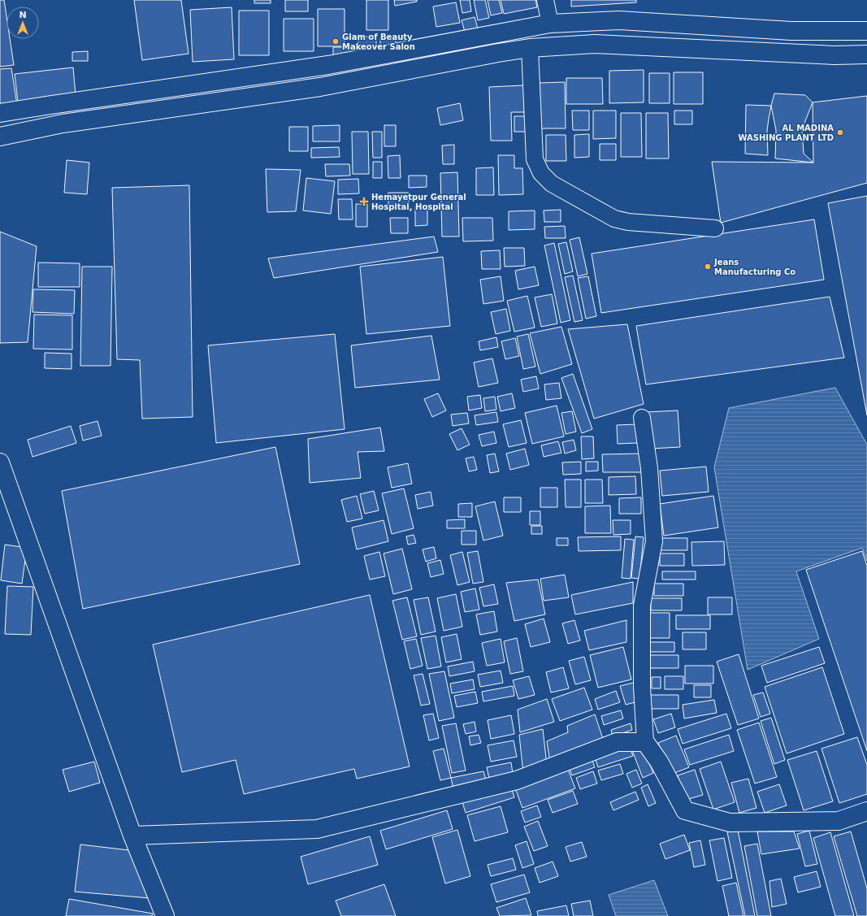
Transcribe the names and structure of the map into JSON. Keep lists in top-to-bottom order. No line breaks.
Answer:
{"places":{"other":["Glam of Beauty Makeover Salon","AL MADINA WASHING PLANT LTD","Jeans Manufacturing Co"],"health":["Hemayetpur General Hospital, Hospital"]},"north":"top"}
